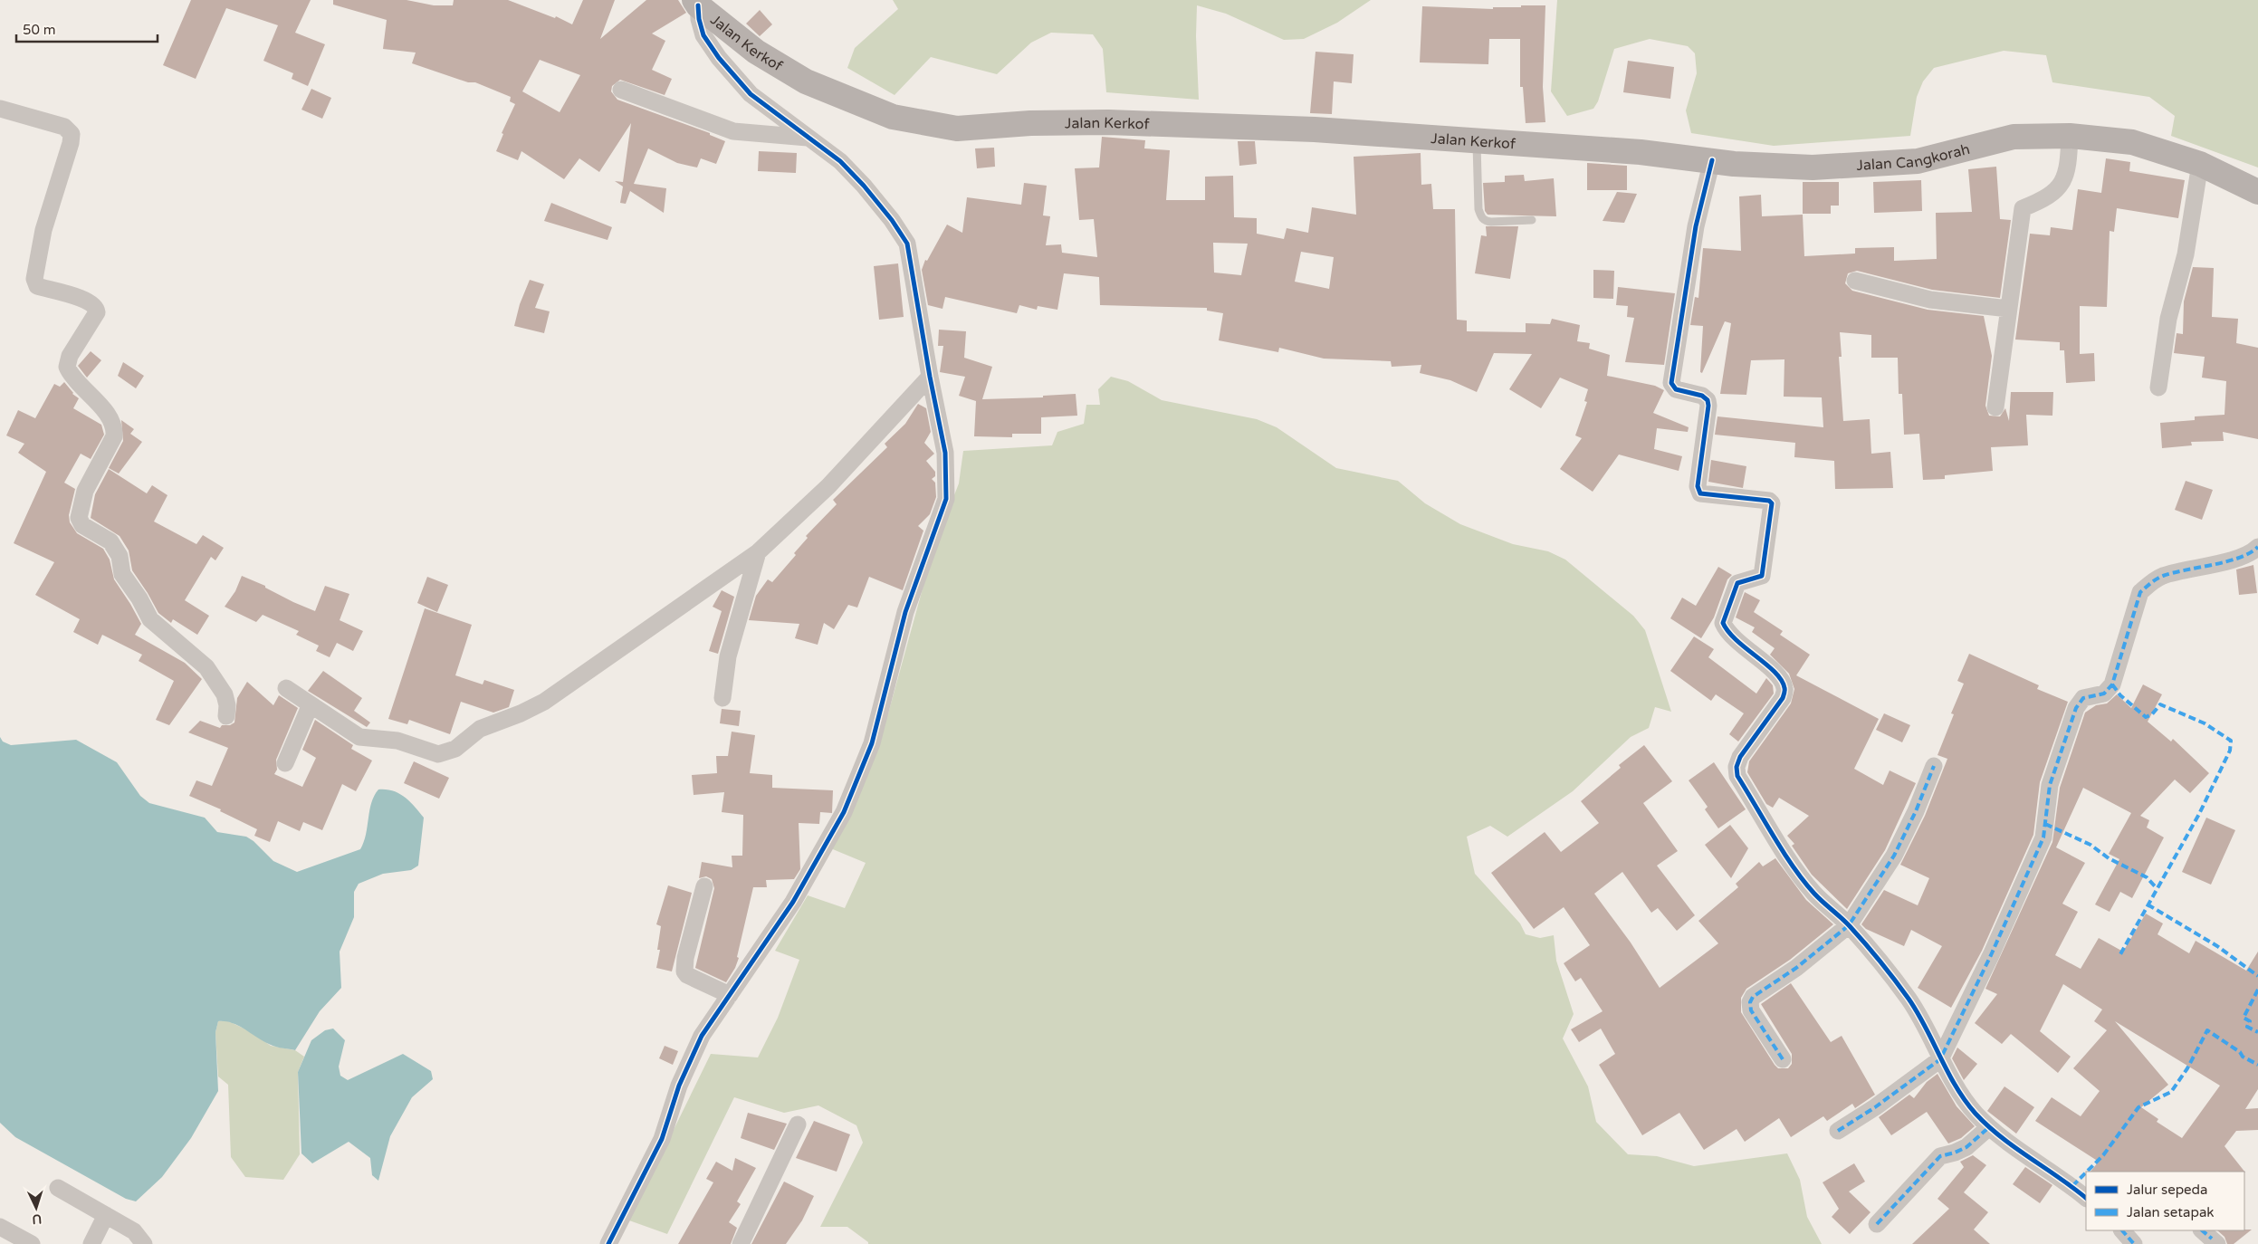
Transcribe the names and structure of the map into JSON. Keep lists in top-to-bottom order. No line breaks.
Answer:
{"streets":{"main road":["Jalan Kerkof","Jalan Cangkorah"]},"crossings":[["Jalan Kerkof","Jalan Cangkorah"]],"legend":["Jalur sepeda","Jalan setapak"],"scale_bar":"50 m","north":"bottom"}
